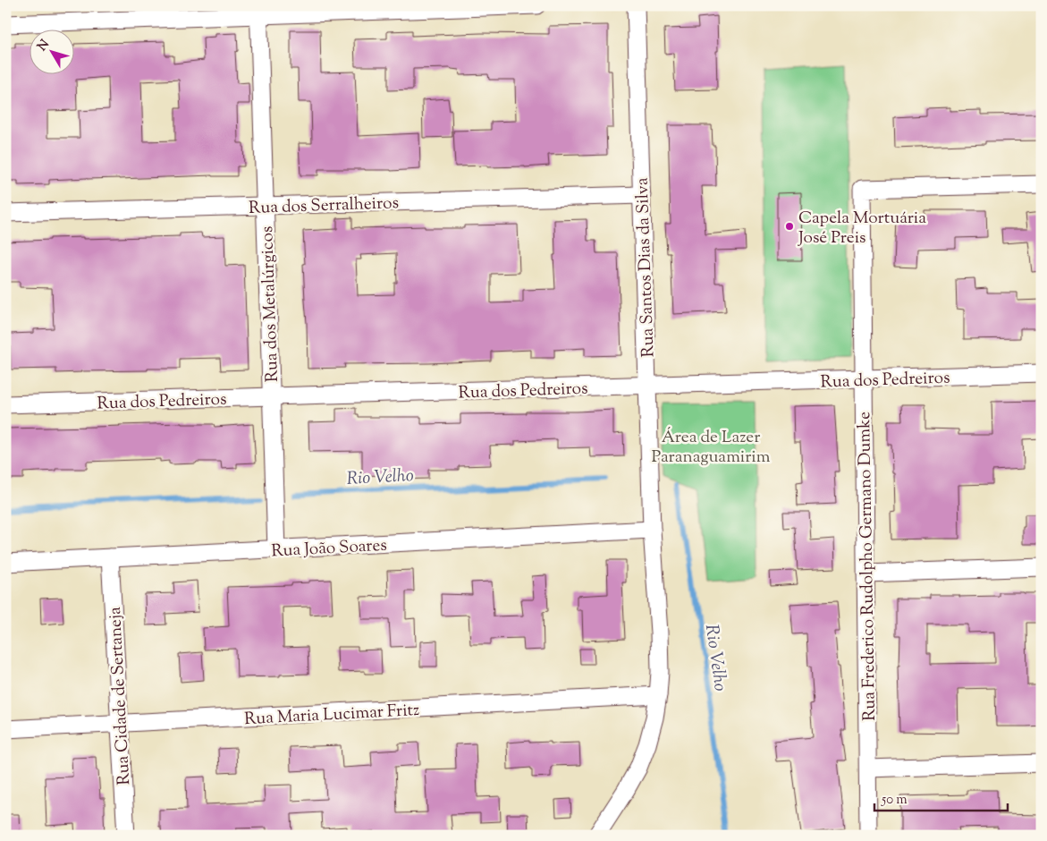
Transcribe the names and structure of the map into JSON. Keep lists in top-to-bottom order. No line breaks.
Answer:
{"streets":{"street":["Rua dos Serralheiros","Rua Santos Dias da Silva","Rua dos Metalúrgicos","Rua dos Pedreiros","Rua João Soares","Rua Frederico Rudolpho Germano Dumke","Rua Cidade de Sertaneja","Rua Maria Lucimar Fritz"]},"crossings":[["Rua dos Serralheiros","Rua Santos Dias da Silva"],["Rua dos Serralheiros","Rua dos Metalúrgicos"],["Rua Santos Dias da Silva","Rua dos Pedreiros"],["Rua Santos Dias da Silva","Rua João Soares"],["Rua Santos Dias da Silva","Rua Maria Lucimar Fritz"],["Rua dos Metalúrgicos","Rua dos Pedreiros"],["Rua dos Metalúrgicos","Rua João Soares"],["Rua dos Pedreiros","Rua Frederico Rudolpho Germano Dumke"],["Rua João Soares","Rua Cidade de Sertaneja"],["Rua Cidade de Sertaneja","Rua Maria Lucimar Fritz"]],"water":["Rio Velho"],"parks":["Área de Lazer Paranaguamirim"],"places":["Capela Mortuária José Preis"],"scale_bar":"50 m","north":"top left"}
